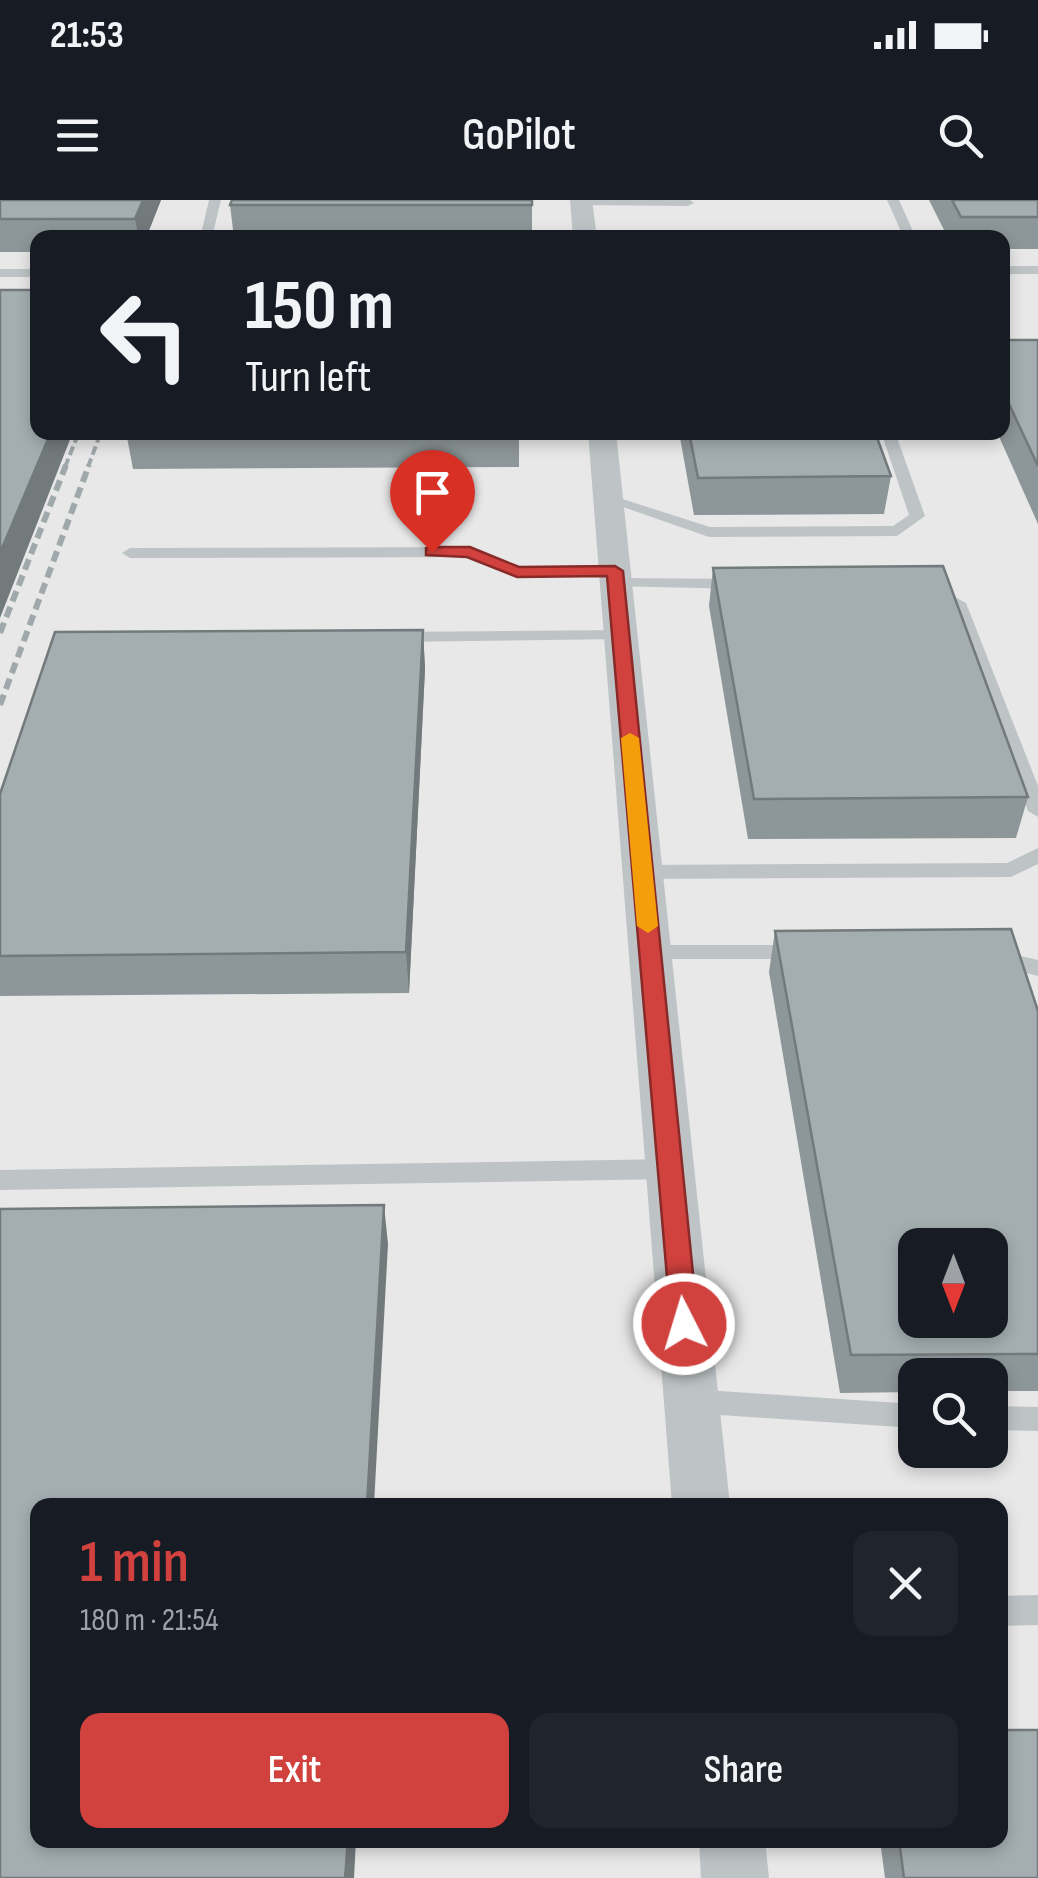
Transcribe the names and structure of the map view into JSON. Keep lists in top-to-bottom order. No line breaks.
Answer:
{"north":"bottom","page":{"status":"21:53","header":"GoPilot","turn":["150 m","Turn left"],"heading":["1 min","180 m · 21:54"],"buttons":["Exit","Share"]}}
